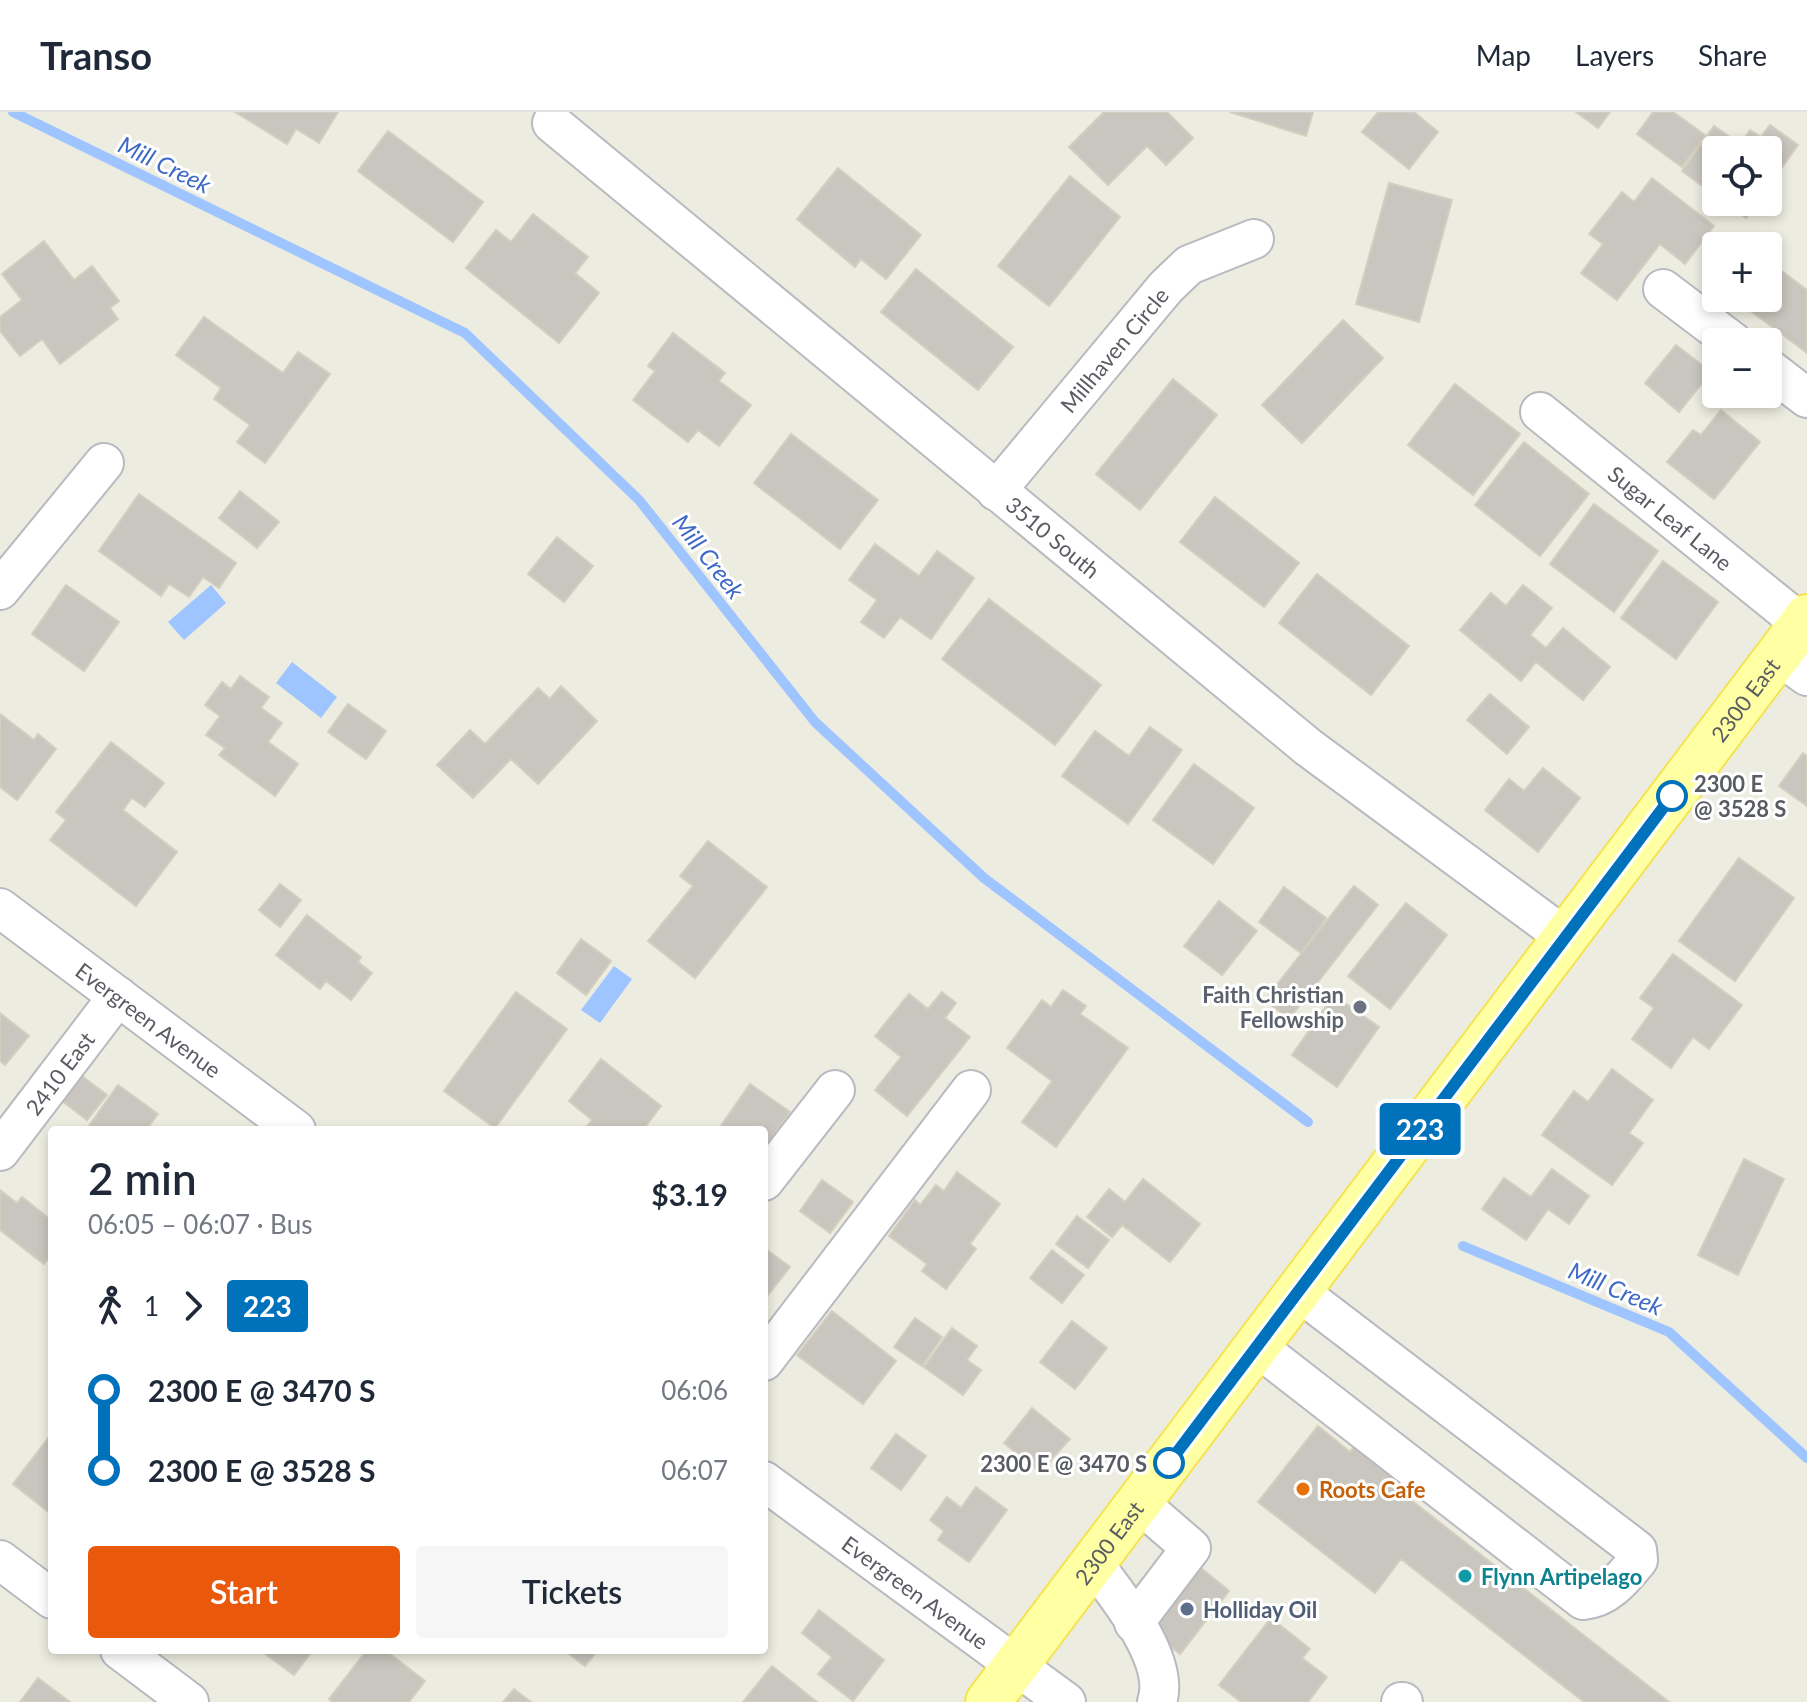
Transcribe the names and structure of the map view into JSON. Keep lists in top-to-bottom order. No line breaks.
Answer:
{"streets":{"main road":["2300 East"],"street":["Millhaven Circle","Sugar Leaf Lane","3510 South","Evergreen Avenue","2410 East"]},"crossings":[["Millhaven Circle","3510 South"],["Sugar Leaf Lane","2300 East"],["3510 South","2300 East"],["2300 East","Evergreen Avenue"],["Evergreen Avenue","2410 East"]],"water":["Mill Creek"],"places":["2300 E @ 3528 S","Faith Christian Fellowship","2300 E @ 3470 S","Roots Cafe","Flynn Artipelago","Holliday Oil"],"lines":["bus line 223"],"page":{"header":"Transo","nav":["Map","Layers","Share"],"on_map":"223","map_buttons":["+","−"],"heading":["2 min","06:05 – 06:07 · Bus","$3.19"],"legs":["1","223"],"list":[{"name":"2300 E @ 3470 S","value":"06:06"},{"name":"2300 E @ 3528 S","value":"06:07"}],"buttons":["Start","Tickets"]}}
